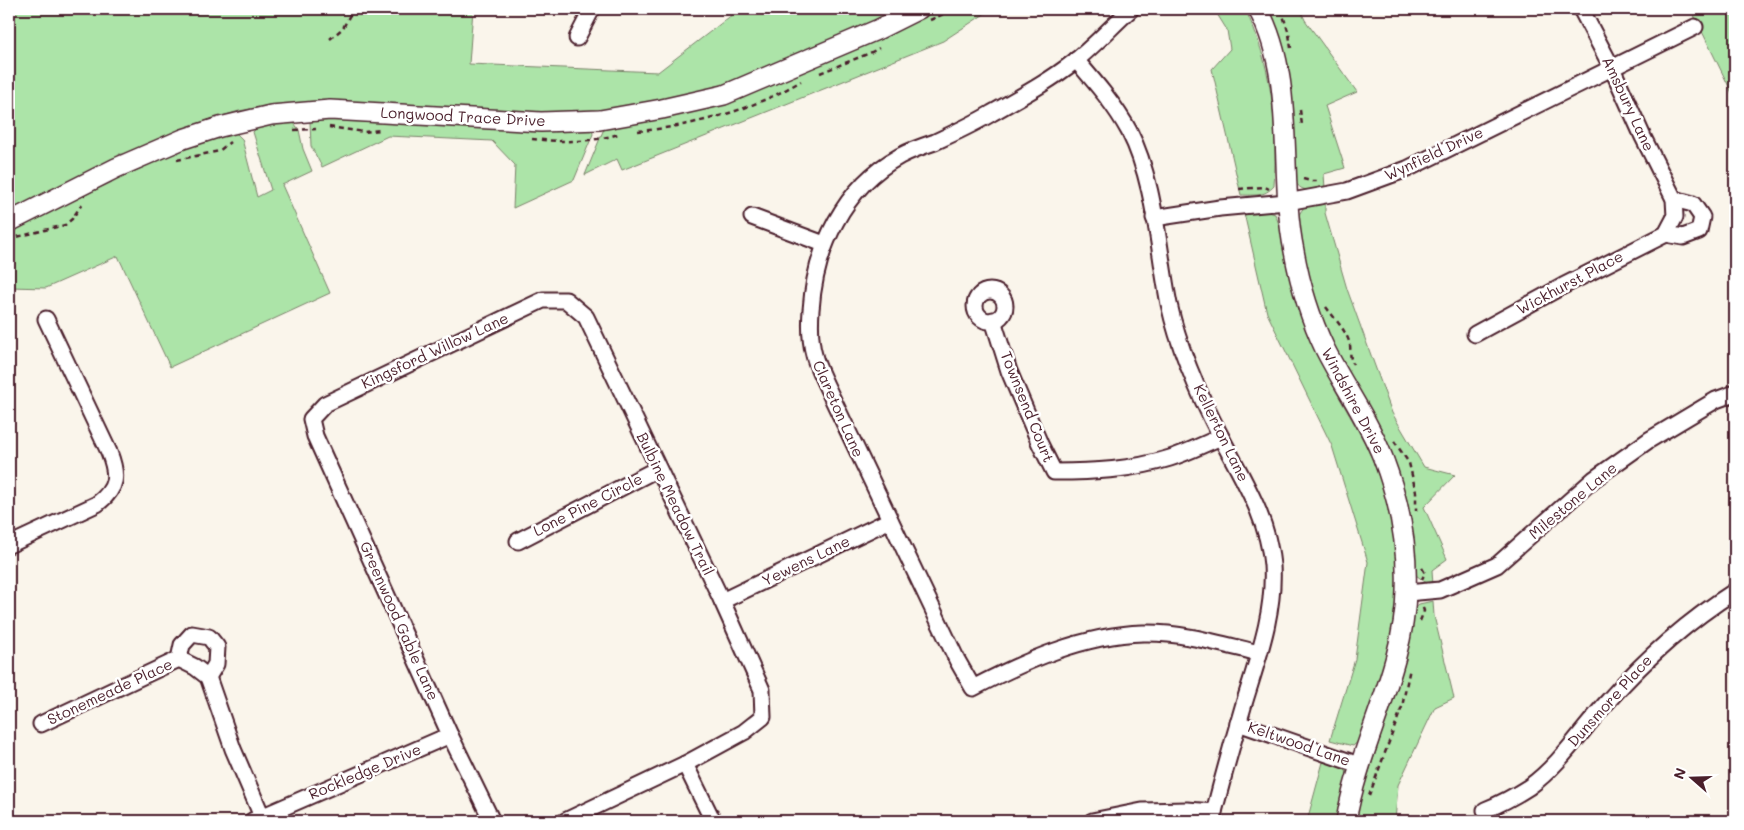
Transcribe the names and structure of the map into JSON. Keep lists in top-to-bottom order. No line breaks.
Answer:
{"streets":{"street":["Amsbury Lane","Longwood Trace Drive","Wynfield Drive","Wickhurst Place","Kingsford Willow Lane","Windshire Drive","Townsend Court","Clareton Lane","Kellerton Lane","Milestone Lane","Bulbine Meadow Trail","Lone Pine Circle","Yewens Lane","Greenwood Gable Lane","Stonemeade Place","Dunsmore Place","Keltwood Lane","Rockledge Drive"]},"crossings":[["Amsbury Lane","Wynfield Drive"],["Amsbury Lane","Wickhurst Place"],["Wynfield Drive","Windshire Drive"],["Wynfield Drive","Kellerton Lane"],["Kingsford Willow Lane","Bulbine Meadow Trail"],["Kingsford Willow Lane","Greenwood Gable Lane"],["Windshire Drive","Milestone Lane"],["Windshire Drive","Keltwood Lane"],["Townsend Court","Kellerton Lane"],["Clareton Lane","Kellerton Lane"],["Clareton Lane","Yewens Lane"],["Kellerton Lane","Keltwood Lane"],["Bulbine Meadow Trail","Lone Pine Circle"],["Bulbine Meadow Trail","Yewens Lane"],["Greenwood Gable Lane","Rockledge Drive"]],"north":"left"}
